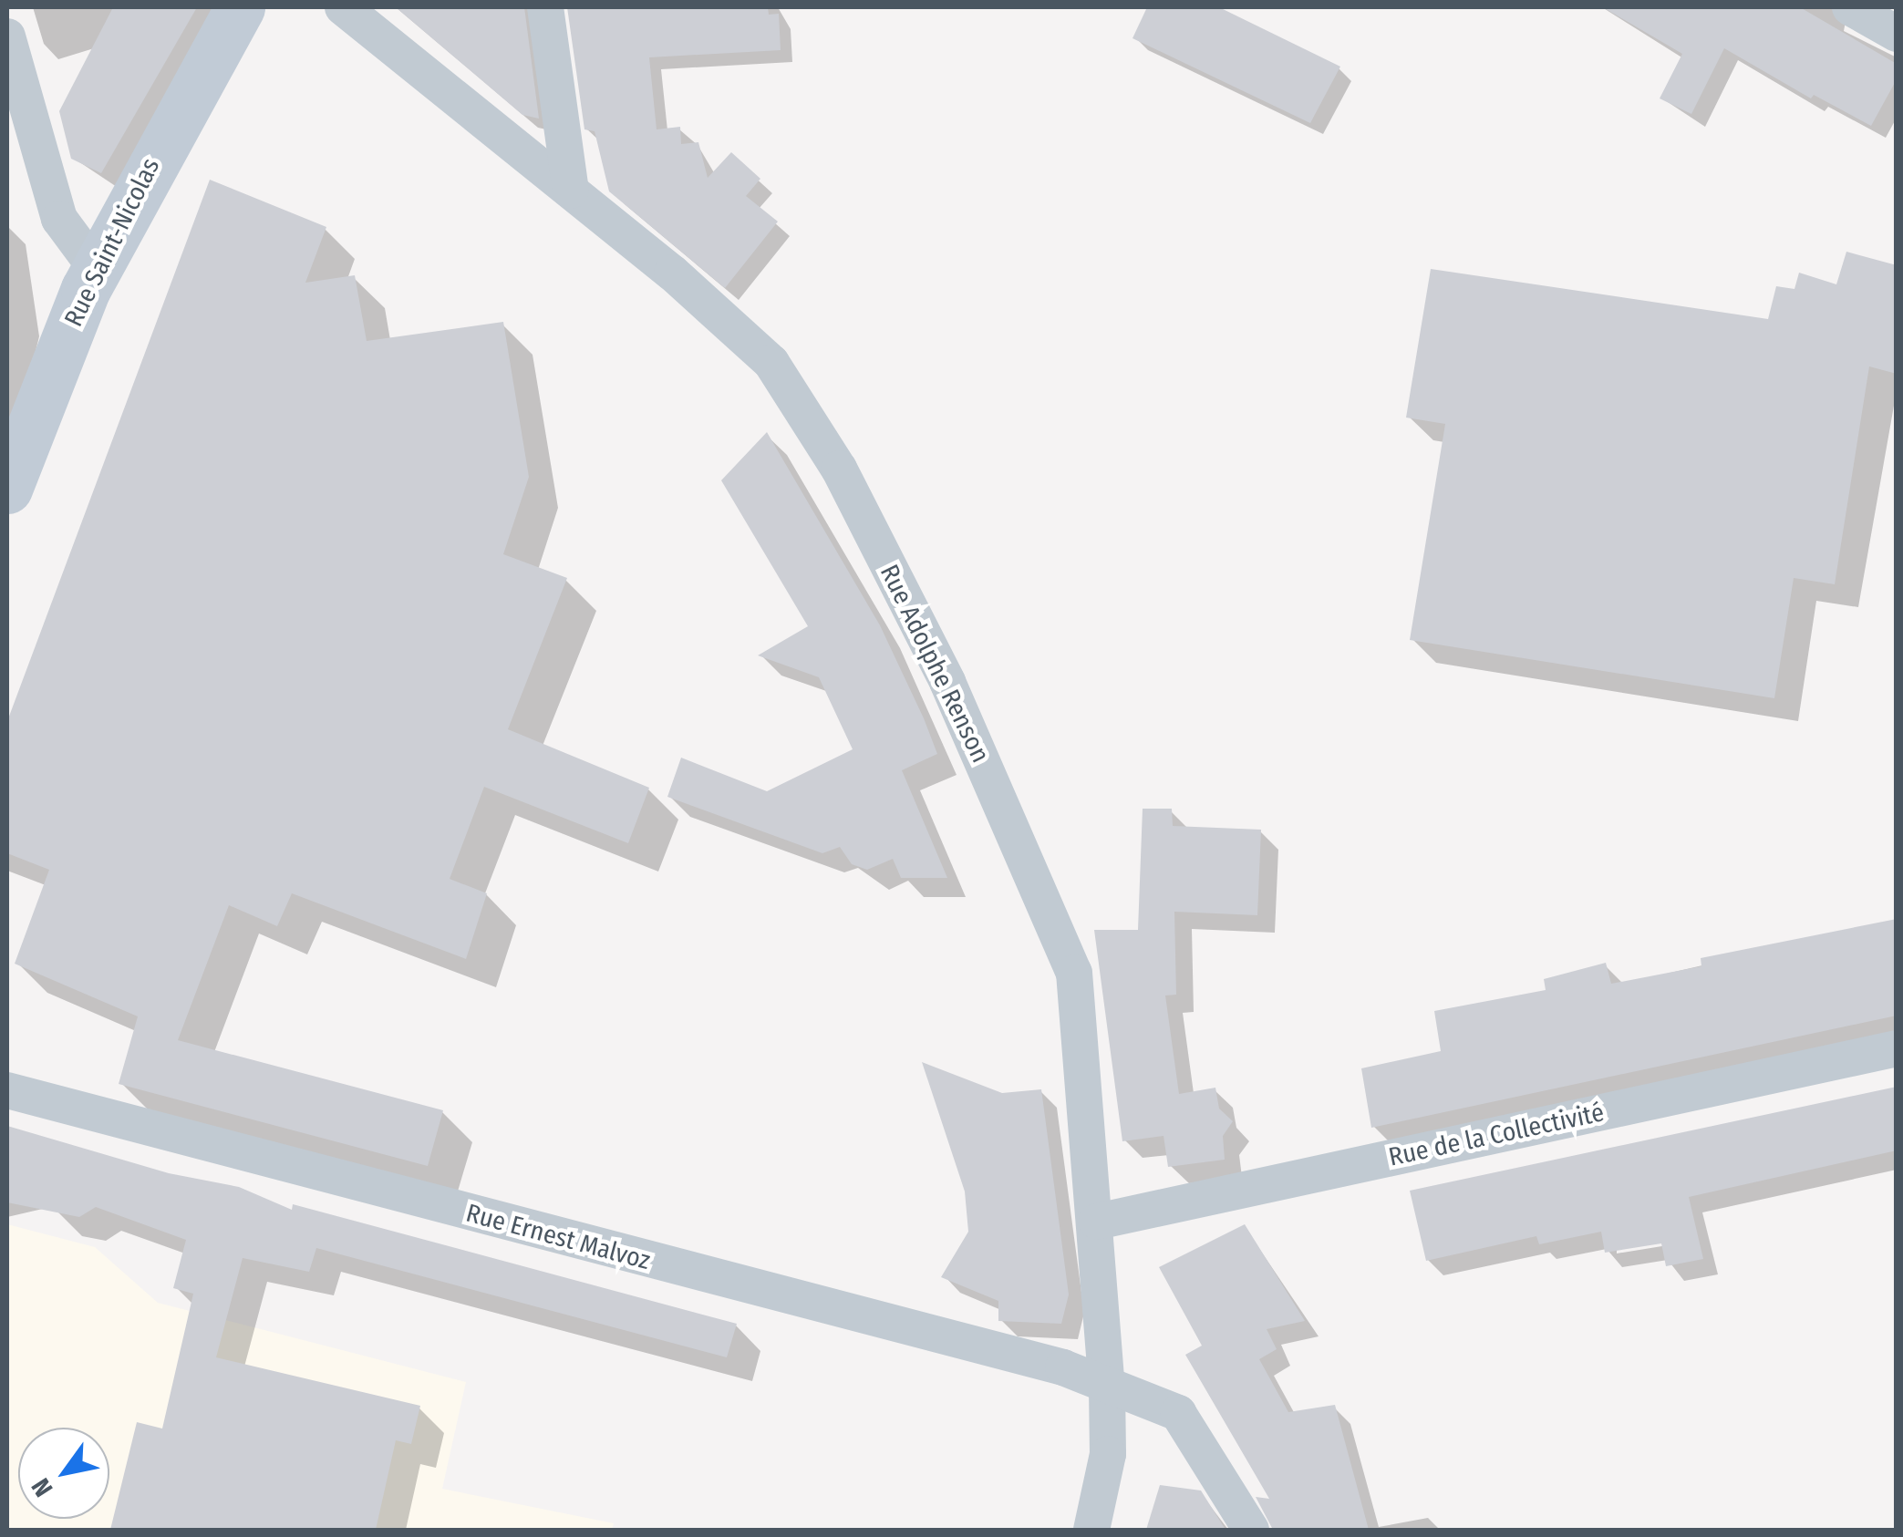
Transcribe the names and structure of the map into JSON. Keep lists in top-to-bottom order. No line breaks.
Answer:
{"streets":{"street":["Rue Saint-Nicolas","Rue Adolphe Renson","Rue de la Collectivité","Rue Ernest Malvoz"]},"crossings":[["Rue Adolphe Renson","Rue de la Collectivité"],["Rue Adolphe Renson","Rue Ernest Malvoz"]],"north":"bottom left"}
